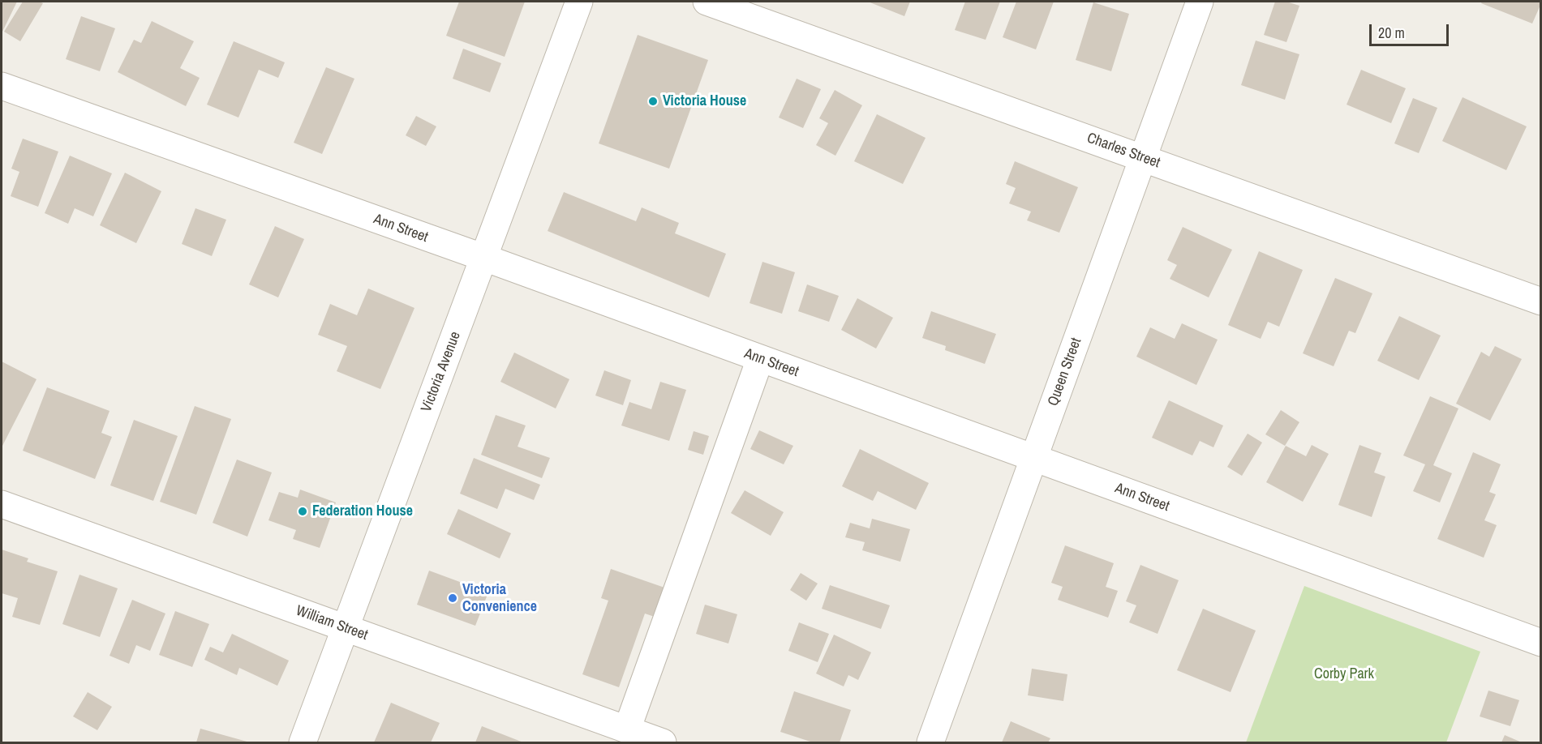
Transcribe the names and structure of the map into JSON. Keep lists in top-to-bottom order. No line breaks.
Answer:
{"streets":{"street":["Charles Street","Ann Street","Victoria Avenue","Queen Street","William Street"]},"crossings":[["Charles Street","Queen Street"],["Ann Street","Victoria Avenue"],["Ann Street","Queen Street"],["Victoria Avenue","William Street"]],"parks":["Corby Park"],"places":["Victoria House","Federation House","Victoria Convenience"],"scale_bar":"20 m"}
